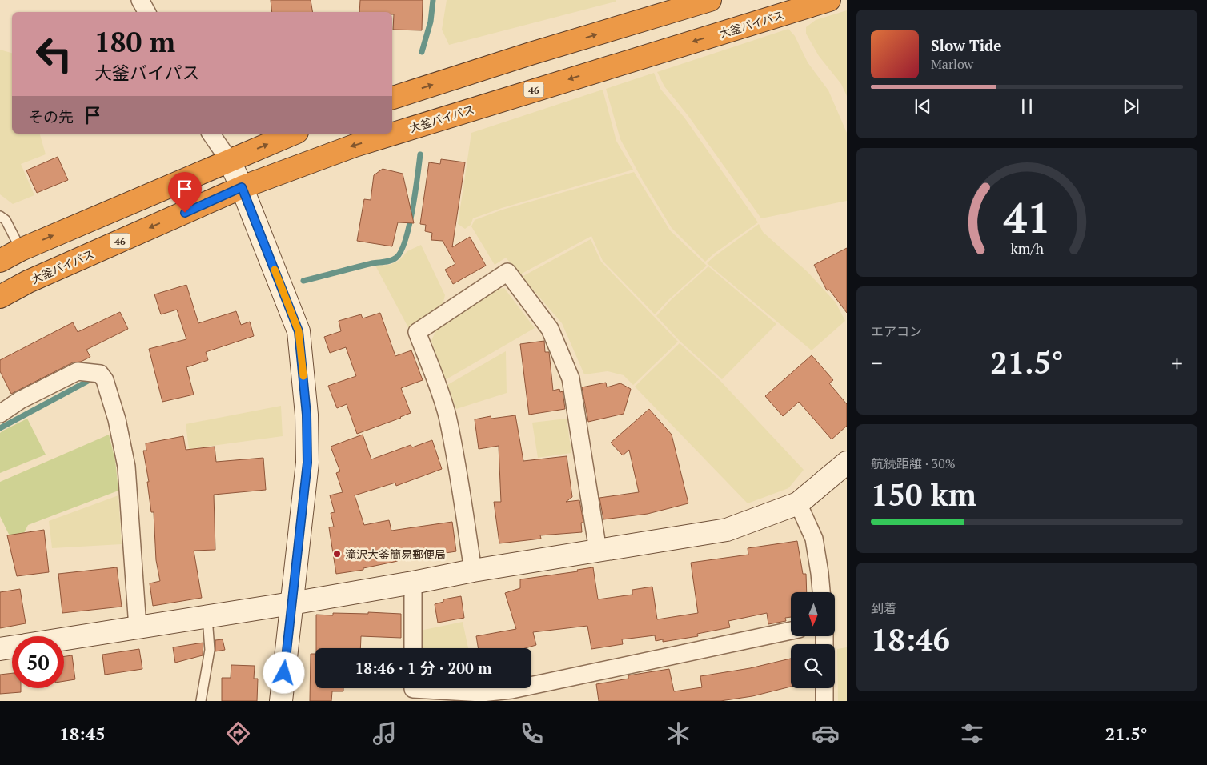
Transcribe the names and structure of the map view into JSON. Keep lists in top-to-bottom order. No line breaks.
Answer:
{"streets":{"highway":["大釜バイパス","46"]},"places":["滝沢大釜簡易郵便局"],"north":"bottom","page":{"turn":["180 m","大釜バイパス"],"song":["Slow Tide","Marlow"],"then":"その先","tile":["エアコン",["航続距離 · 30%","150 km"],["到着","18:46"]],"heat":["−","21.5°","+"],"limit":"50","trip":"18:46 · 1 分 · 200 m","tabs":["18:45","21.5°"],"gauge":["41","km/h"]}}
